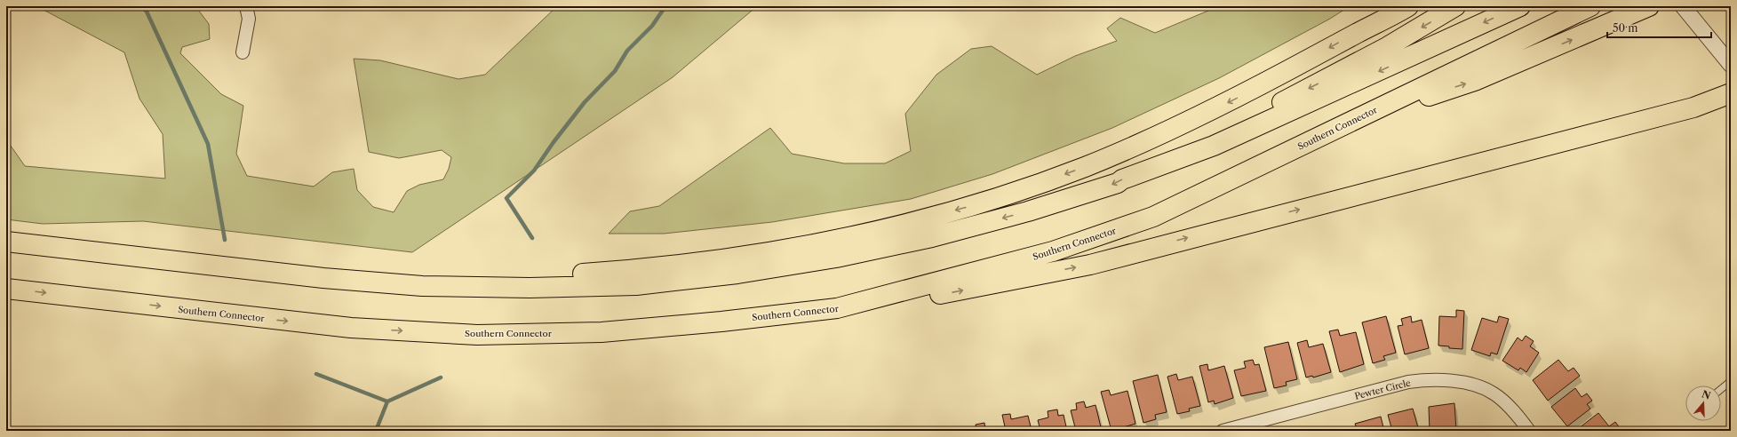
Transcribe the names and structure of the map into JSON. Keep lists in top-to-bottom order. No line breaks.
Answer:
{"streets":{"highway":["Southern Connector"],"street":["Pewter Circle"]},"scale_bar":"50 m","north":"top"}
